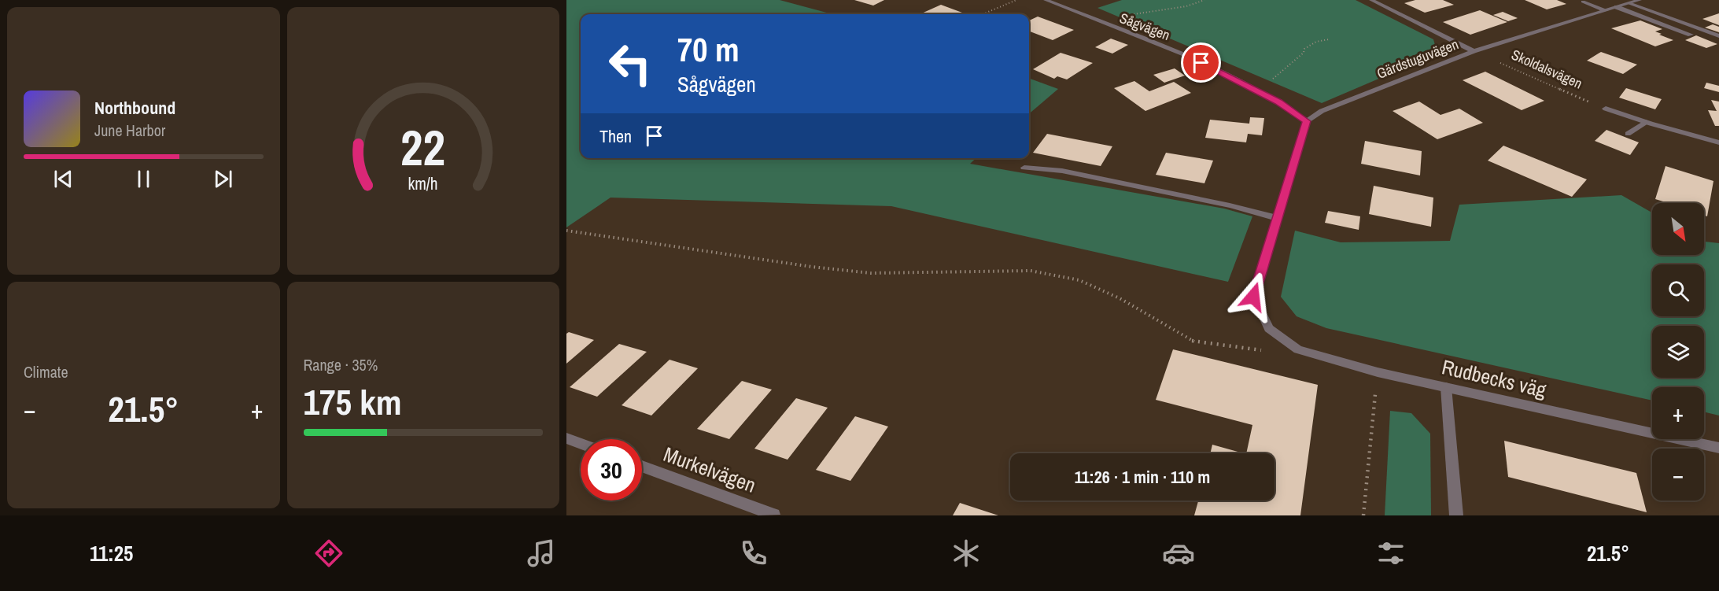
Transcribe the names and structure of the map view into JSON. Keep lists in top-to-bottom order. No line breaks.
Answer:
{"streets":{"street":["Sågvägen","Gärdstuguvägen","Rudbecks väg","Murkelvägen"],"path":["Skoldalsvägen"]},"crossings":[["Sågvägen","Gärdstuguvägen"],["Gärdstuguvägen","Skoldalsvägen"]],"north":"bottom right","page":{"turn":["70 m","Sågvägen"],"song":["Northbound","June Harbor"],"then":"Then","map_buttons":["+","−"],"tile":["Climate",["Range · 35%","175 km"]],"heat":["−","21.5°","+"],"limit":"30","trip":"11:26 · 1 min · 110 m","tabs":["11:25","21.5°"],"gauge":["22","km/h"]}}
